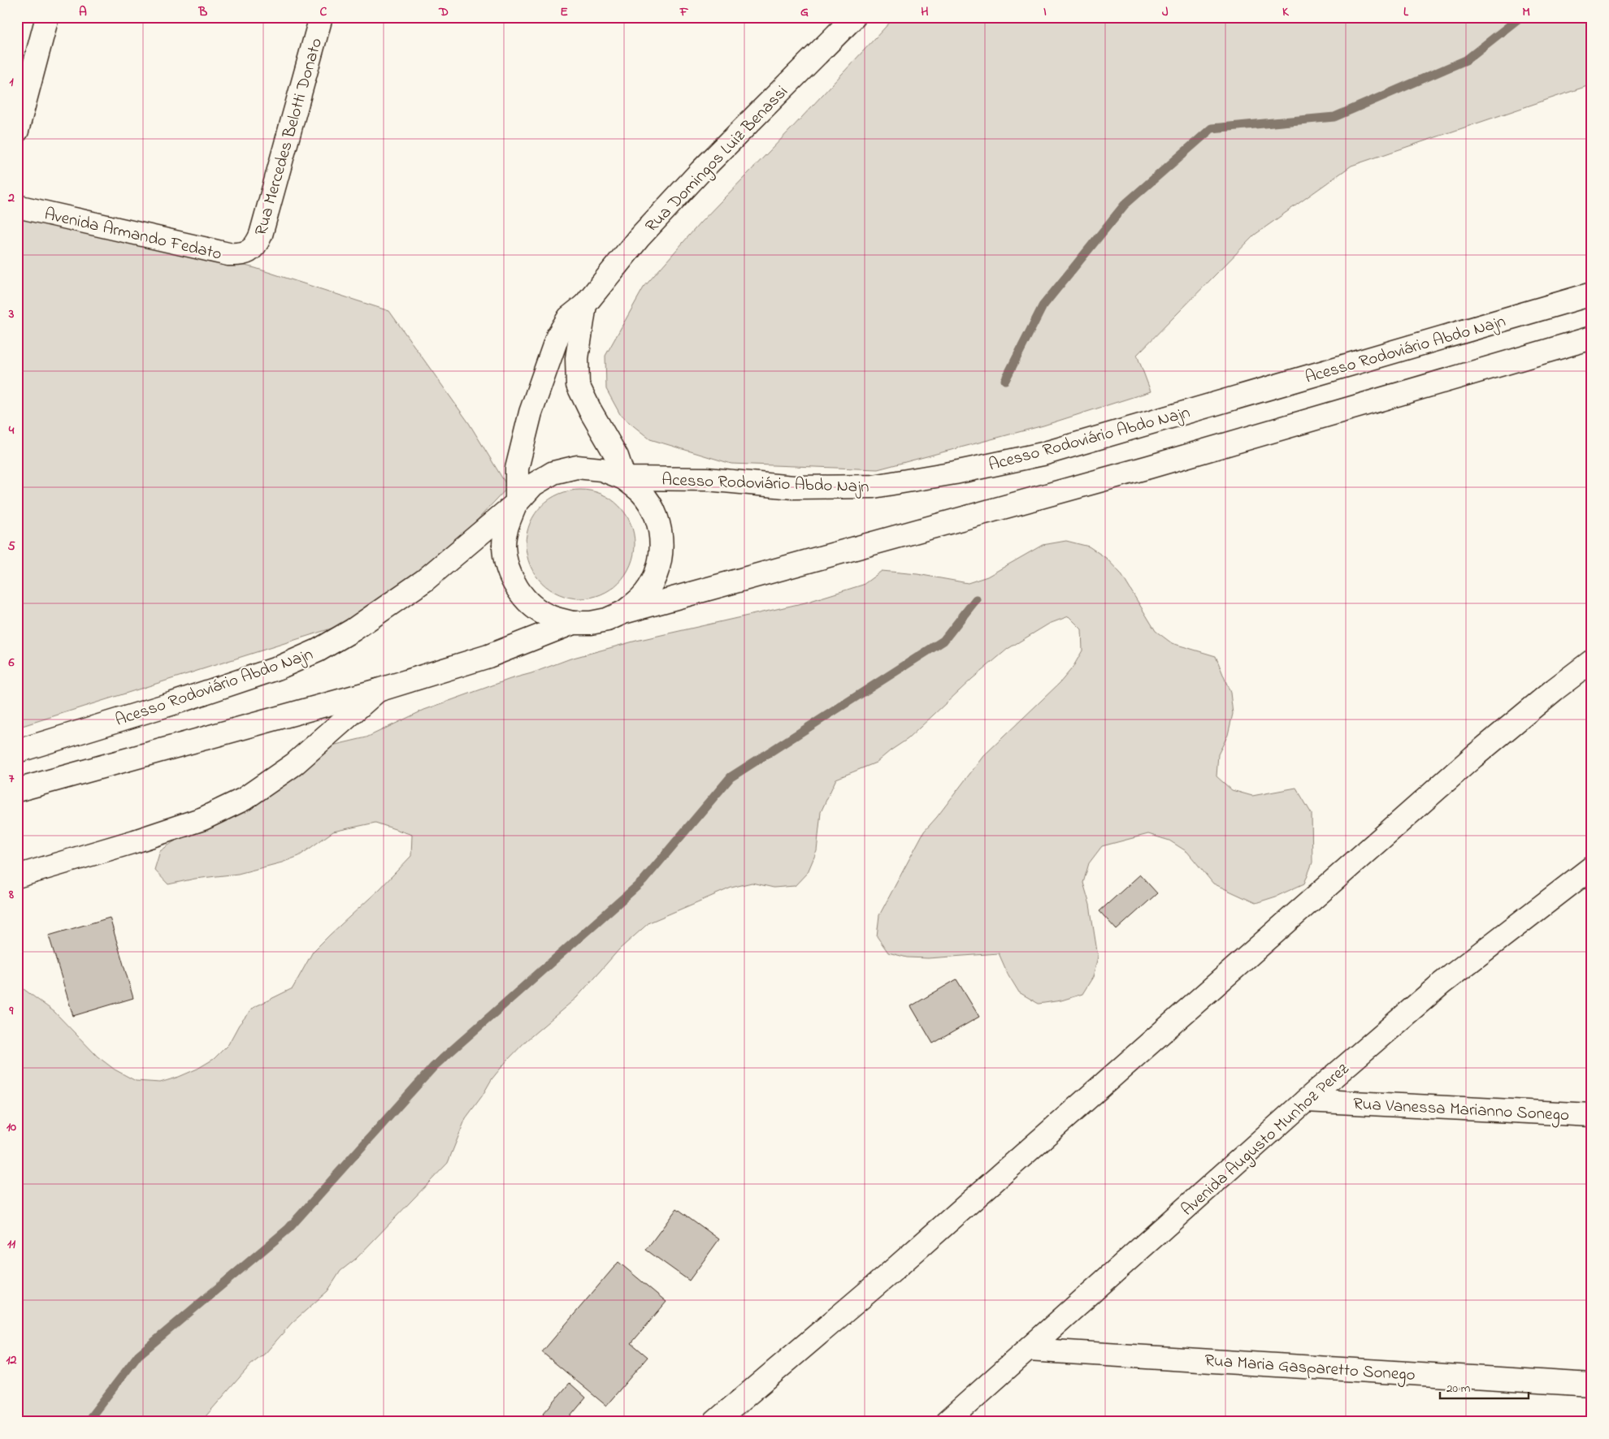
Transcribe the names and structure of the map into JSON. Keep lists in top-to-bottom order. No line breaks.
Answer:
{"streets":{"street":["Rua Mercedes Belotti Donato","Rua Domingos Luiz Benassi","Avenida Armando Fedato","Acesso Rodoviário Abdo Najn","Rua Vanessa Marianno Sonego","Avenida Augusto Munhoz Perez","Rua Maria Gasparetto Sonego"]},"crossings":[["Rua Mercedes Belotti Donato","Avenida Armando Fedato"],["Rua Domingos Luiz Benassi","Acesso Rodoviário Abdo Najn"],["Rua Vanessa Marianno Sonego","Avenida Augusto Munhoz Perez"],["Avenida Augusto Munhoz Perez","Rua Maria Gasparetto Sonego"]],"scale_bar":"20 m","grid":{"columns":["A","B","C","D","E","F","G","H","I","J","K","L","M"],"rows":["1","2","3","4","5","6","7","8","9","10","11","12"]}}
